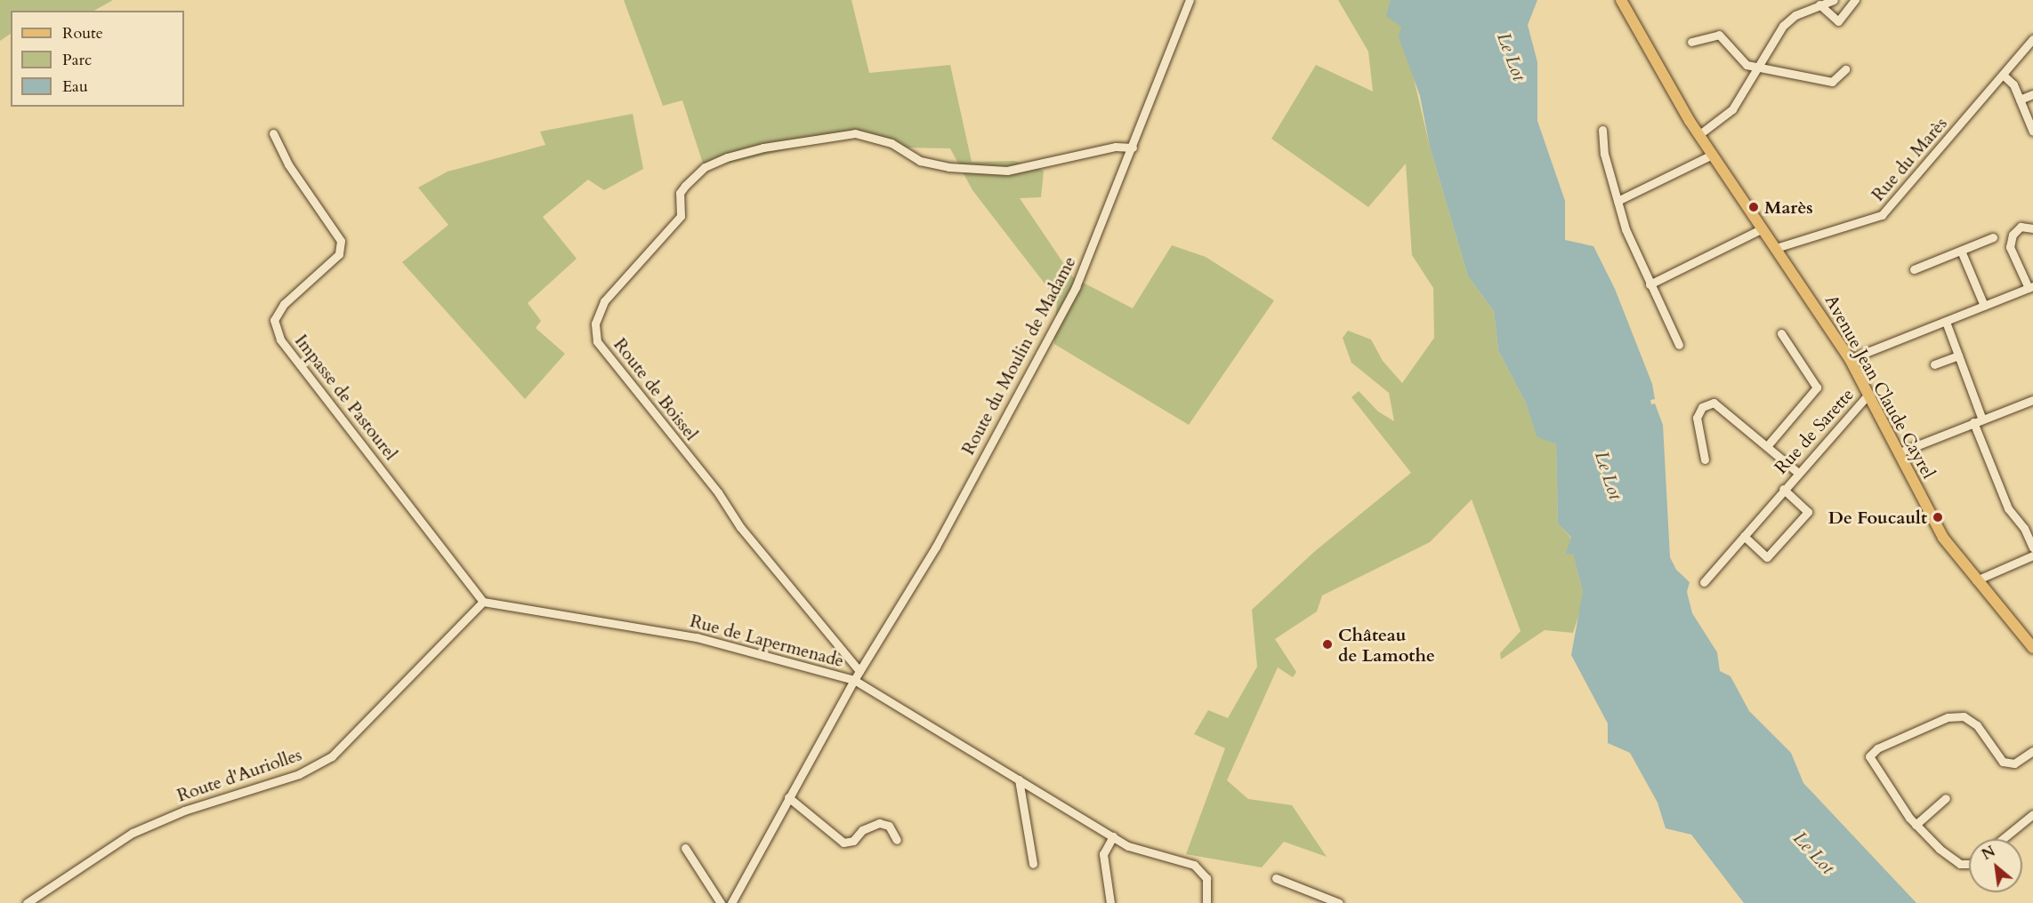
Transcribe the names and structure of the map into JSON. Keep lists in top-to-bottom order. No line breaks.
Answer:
{"streets":{"main road":["Avenue Jean Claude Cayrel"],"street":["Rue du Marès","Route du Moulin de Madame","Route de Boissel","Impasse de Pastourel","Rue de Sarette","Rue de Lapermenade","Route d'Auriolles"]},"crossings":[["Rue du Marès","Avenue Jean Claude Cayrel"],["Route du Moulin de Madame","Route de Boissel"],["Route du Moulin de Madame","Rue de Lapermenade"],["Avenue Jean Claude Cayrel","Rue de Sarette"],["Impasse de Pastourel","Rue de Lapermenade"],["Impasse de Pastourel","Route d'Auriolles"],["Rue de Lapermenade","Route d'Auriolles"]],"water":["Le Lot"],"places":["Marès","De Foucault","Château de Lamothe"],"legend":["Route","Parc","Eau"],"north":"top left"}
